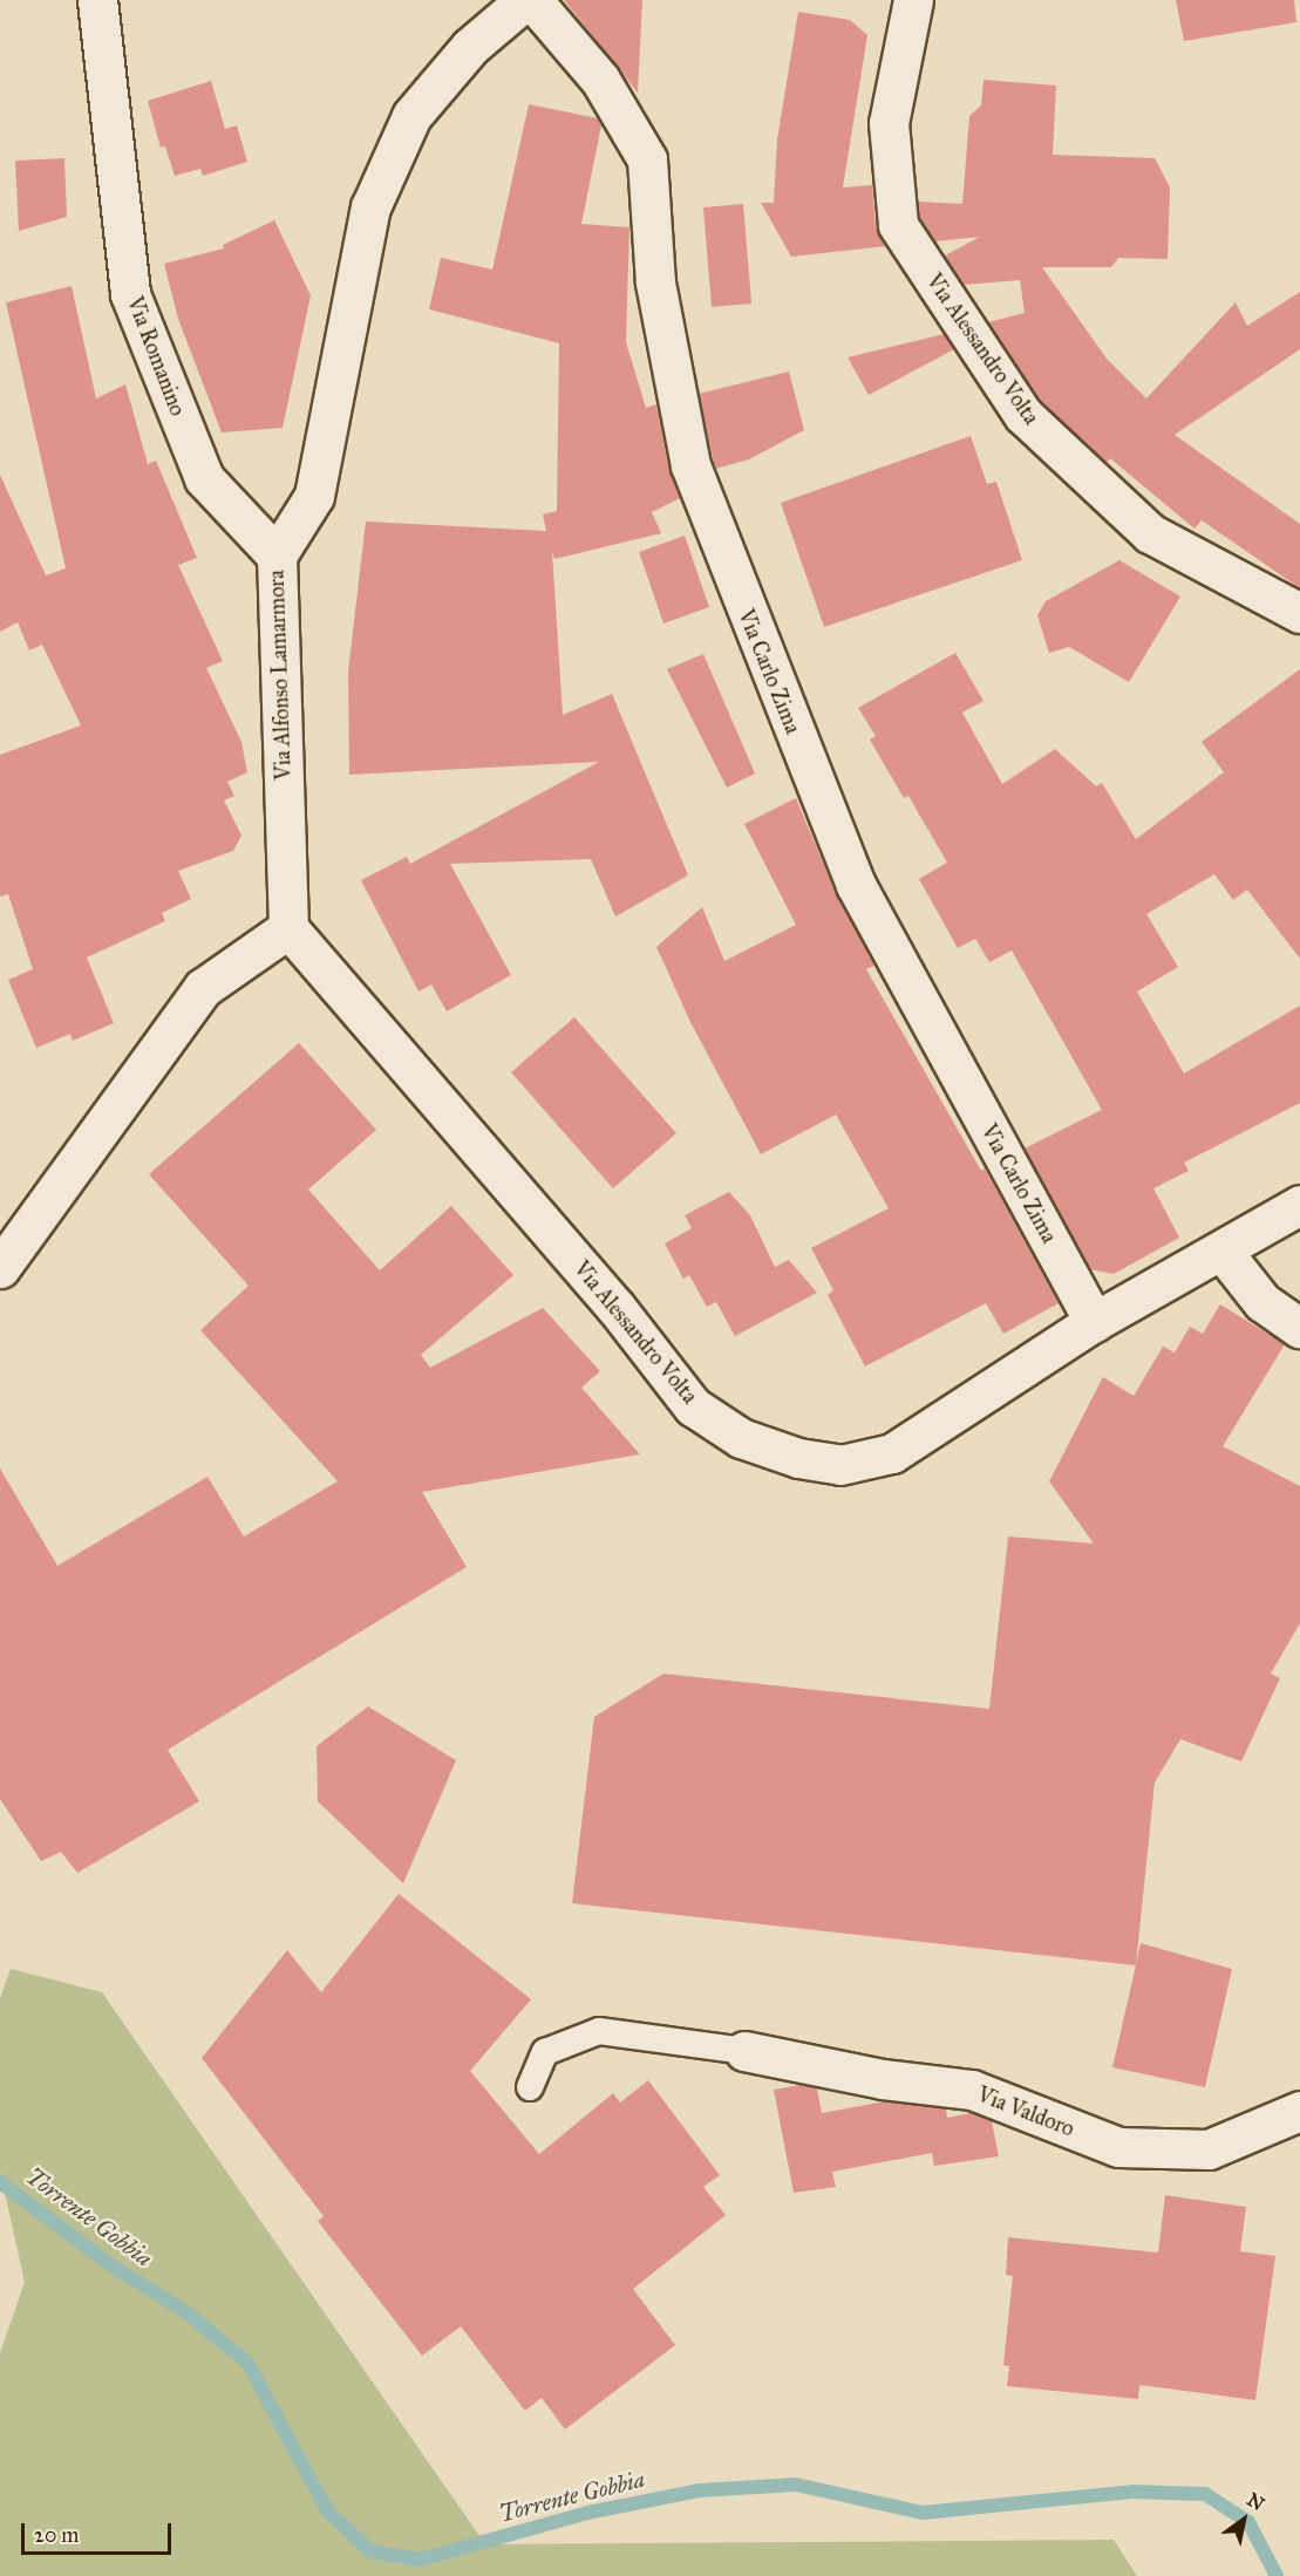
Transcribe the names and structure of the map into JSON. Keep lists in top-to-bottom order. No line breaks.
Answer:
{"streets":{"street":["Via Alessandro Volta","Via Romanino","Via Carlo Zima","Via Alfonso Lamarmora","Via Valdoro"]},"crossings":[["Via Alessandro Volta","Via Carlo Zima"],["Via Alessandro Volta","Via Alfonso Lamarmora"],["Via Romanino","Via Alfonso Lamarmora"]],"water":["Torrente Gobbia"],"scale_bar":"20 m","north":"top right"}
